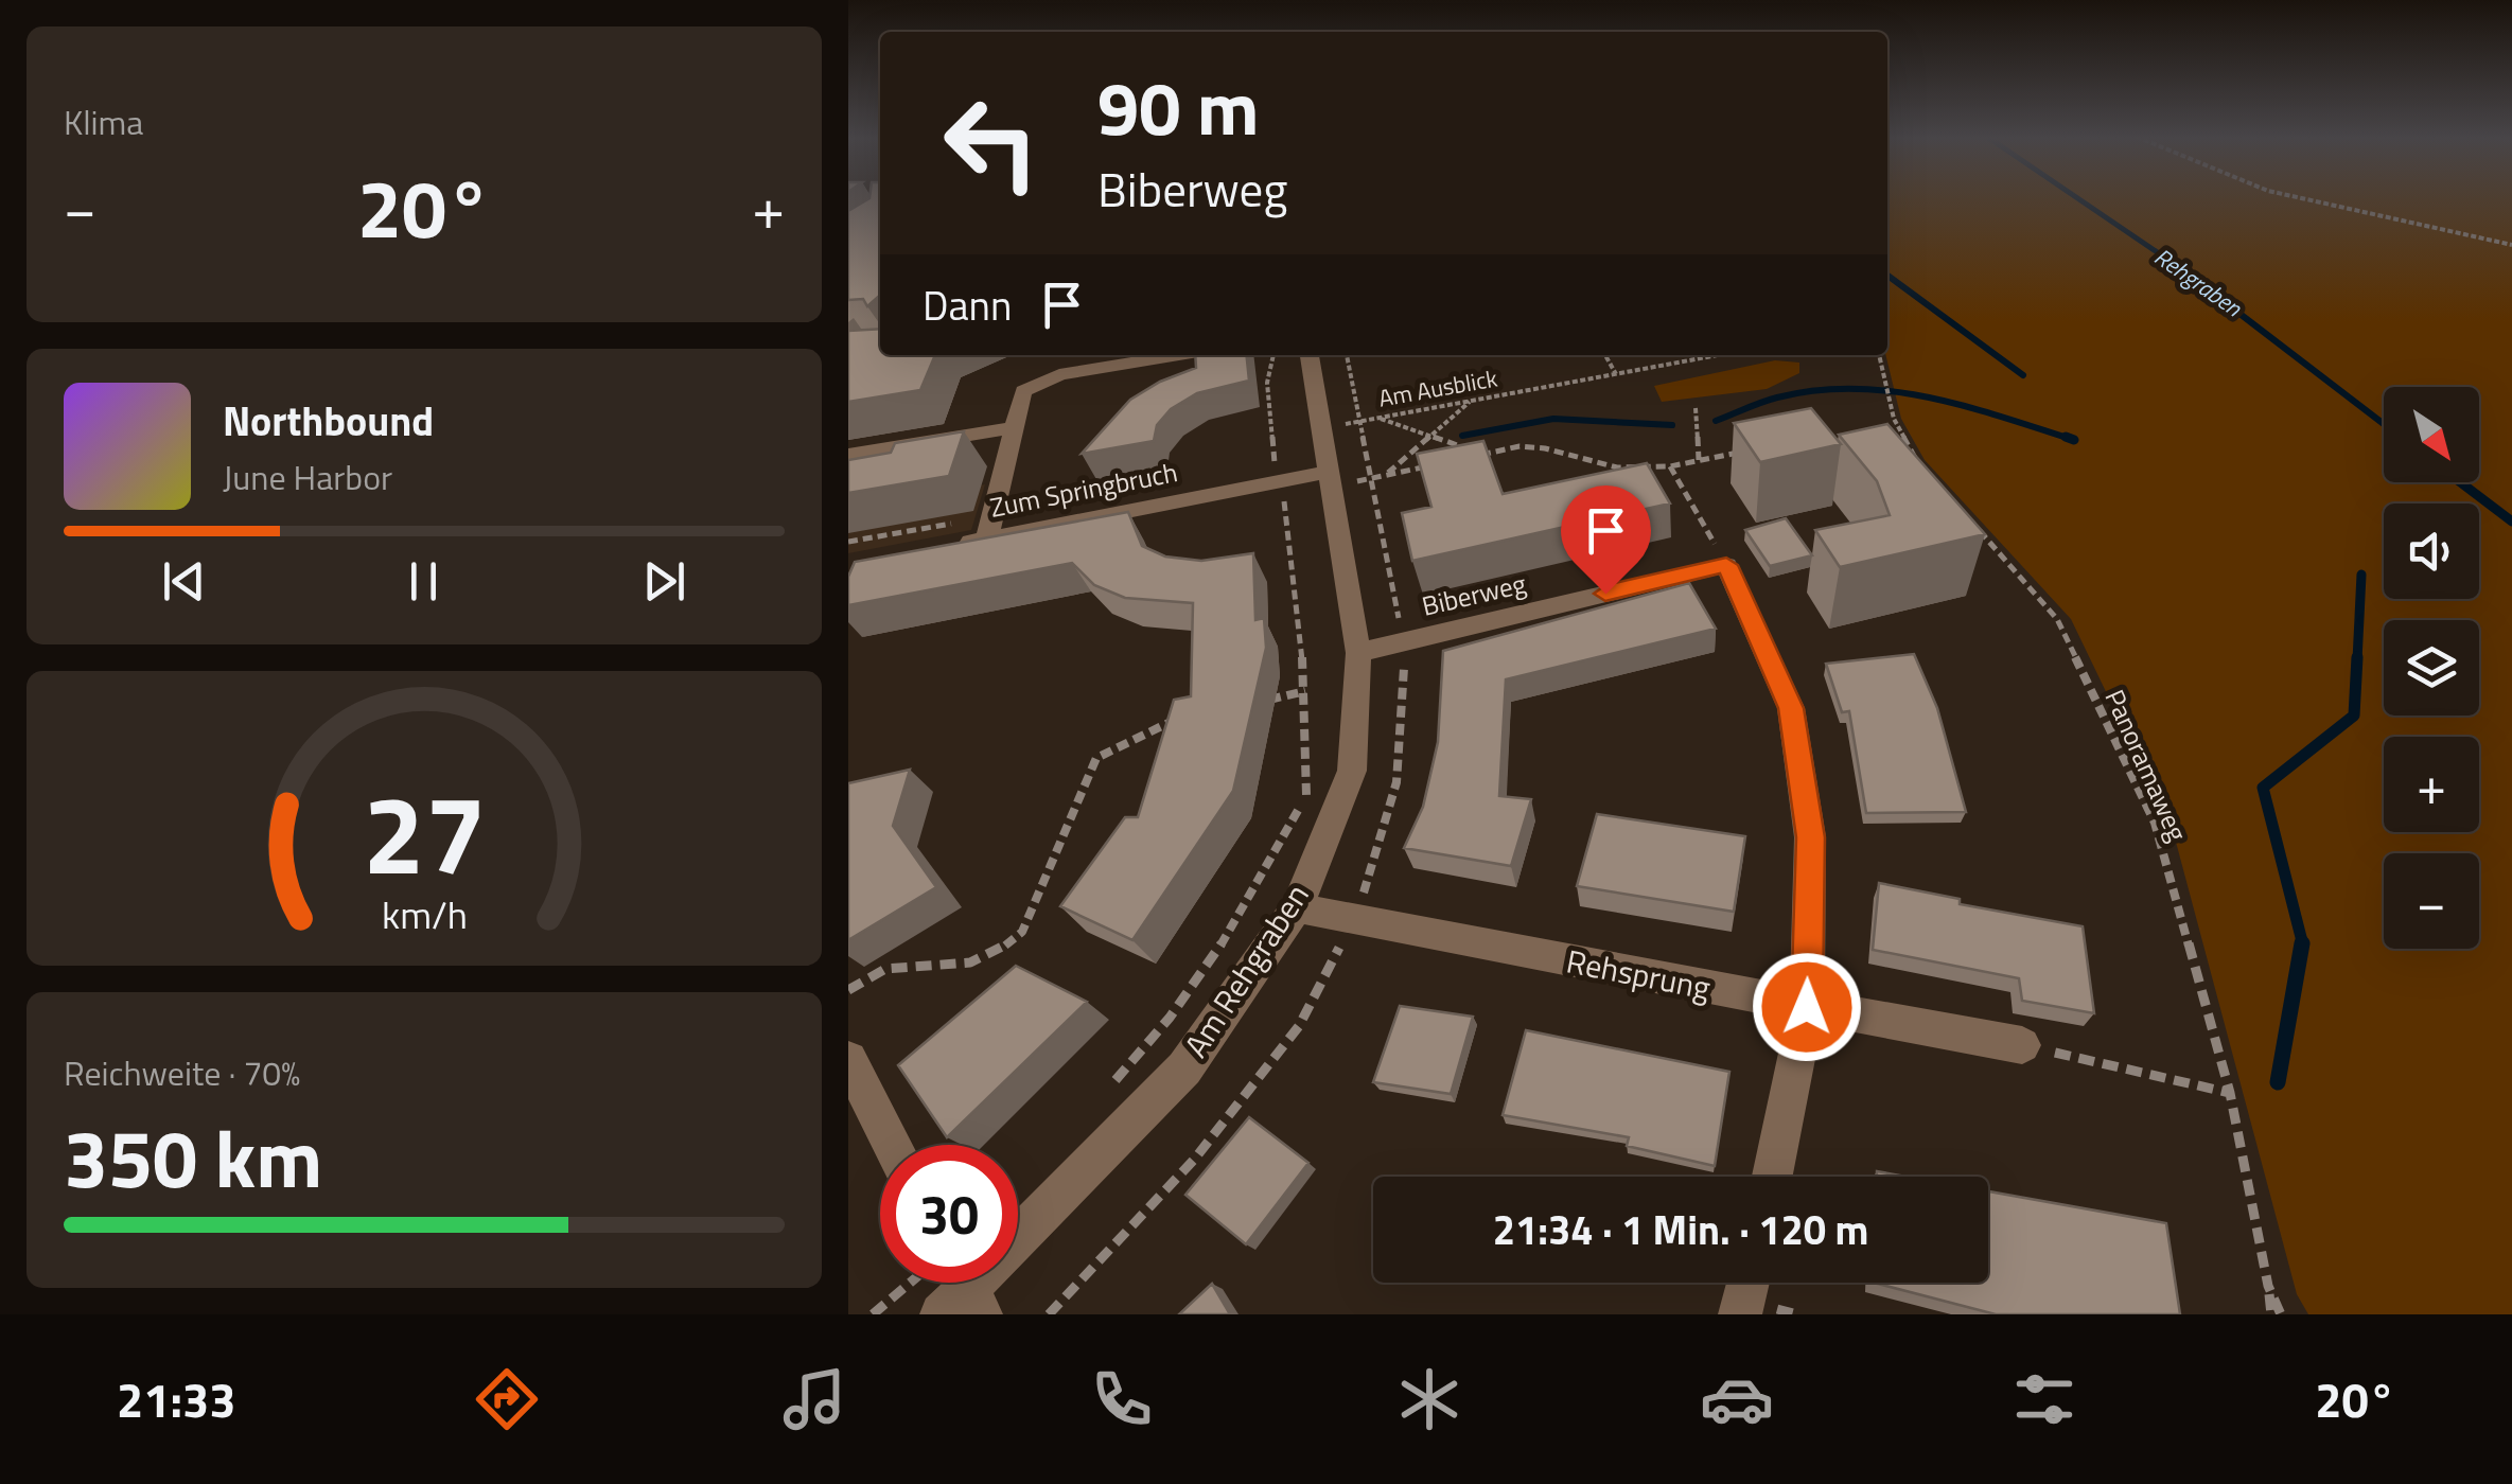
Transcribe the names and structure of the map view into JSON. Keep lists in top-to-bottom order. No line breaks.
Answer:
{"streets":{"street":["Zum Springbruch","Biberweg","Am Rehgraben","Rehsprung"],"path":["Am Ausblick","Panoramaweg"]},"crossings":[["Am Ausblick","Am Rehgraben"],["Zum Springbruch","Am Rehgraben"],["Biberweg","Am Rehgraben"],["Am Rehgraben","Rehsprung"]],"water":["Rehgraben"],"north":"bottom right","page":{"tile":["Klima",["Reichweite · 70%","350 km"]],"turn":["90 m","Biberweg"],"heat":["−","20°","+"],"then":"Dann","song":["Northbound","June Harbor"],"map_buttons":["+","−"],"limit":"30","trip":"21:34 · 1 Min. · 120 m","tabs":["21:33","20°"],"gauge":["27","km/h"]}}
